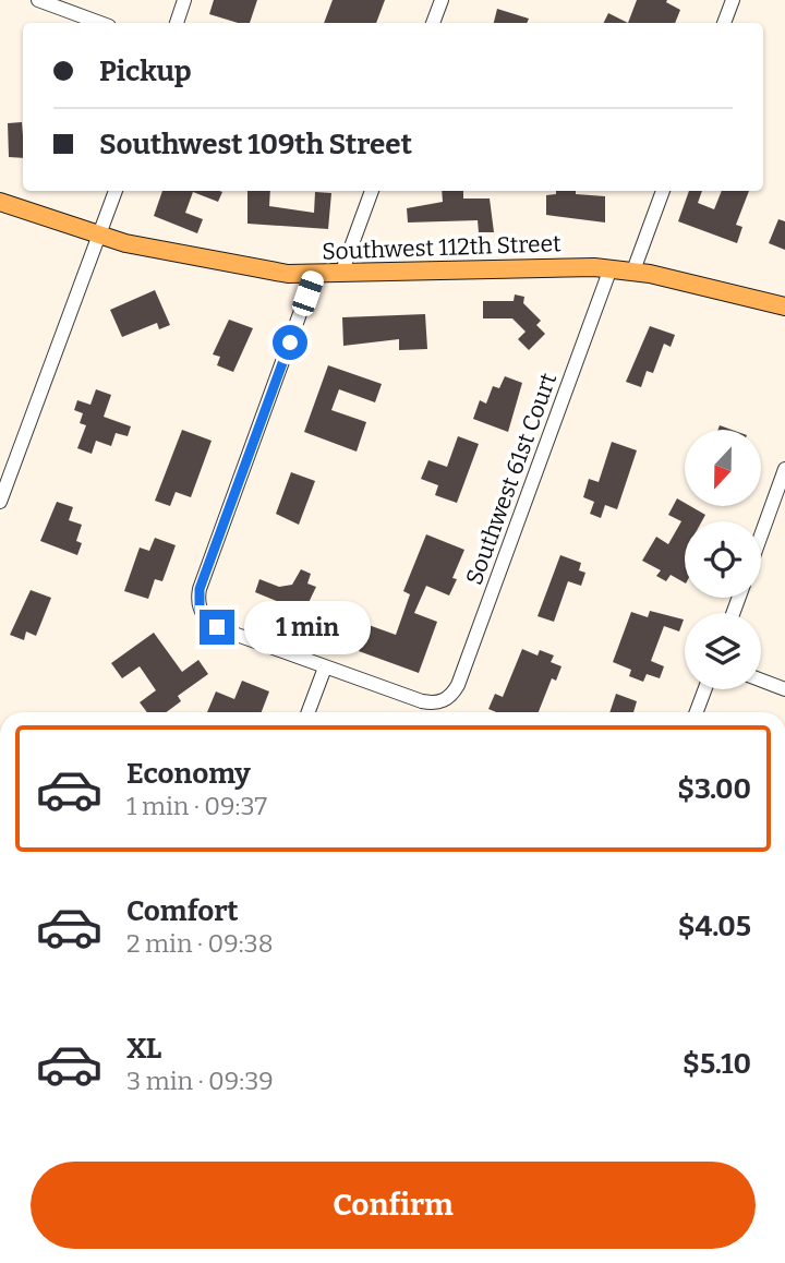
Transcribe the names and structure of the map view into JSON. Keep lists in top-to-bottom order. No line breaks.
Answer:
{"streets":{"main road":["Southwest 112th Street"],"street":["Southwest 61st Court"]},"crossings":[["Southwest 112th Street","Southwest 61st Court"]],"north":"bottom","page":{"banner":["Pickup","Southwest 109th Street"],"bubble":"1 min","list":[{"name":"Economy","note":"1 min · 09:37","value":"$3.00"},{"name":"Comfort","note":"2 min · 09:38","value":"$4.05"},{"name":"XL","note":"3 min · 09:39","value":"$5.10"}],"buttons":"Confirm"}}
